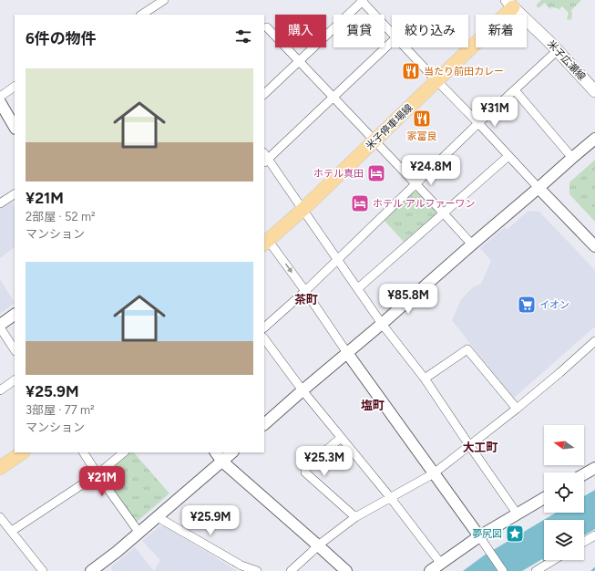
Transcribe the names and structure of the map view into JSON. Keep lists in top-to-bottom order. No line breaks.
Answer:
{"streets":{"main road":["米子広瀬線","米子停車場線"]},"crossings":[["米子広瀬線","米子停車場線"]],"districts":["茶町","塩町","大工町"],"places":{"restaurant":["当たり前田カレー","家富良"],"hotel":["ホテル真田","ホテル アルファーワン"],"supermarket":["イオン"],"place":["夢尻図"]},"north":"left","page":{"chip":["購入","賃貸","絞り込み","新着"],"heading":"6件の物件","list":[{"name":"¥21M","note":"2部屋 · 52 m² · マンション"},{"name":"¥25.9M","note":"3部屋 · 77 m² · マンション"}],"price":["¥31M","¥24.8M","¥85.8M","¥25.3M","¥21M","¥25.9M"]}}
